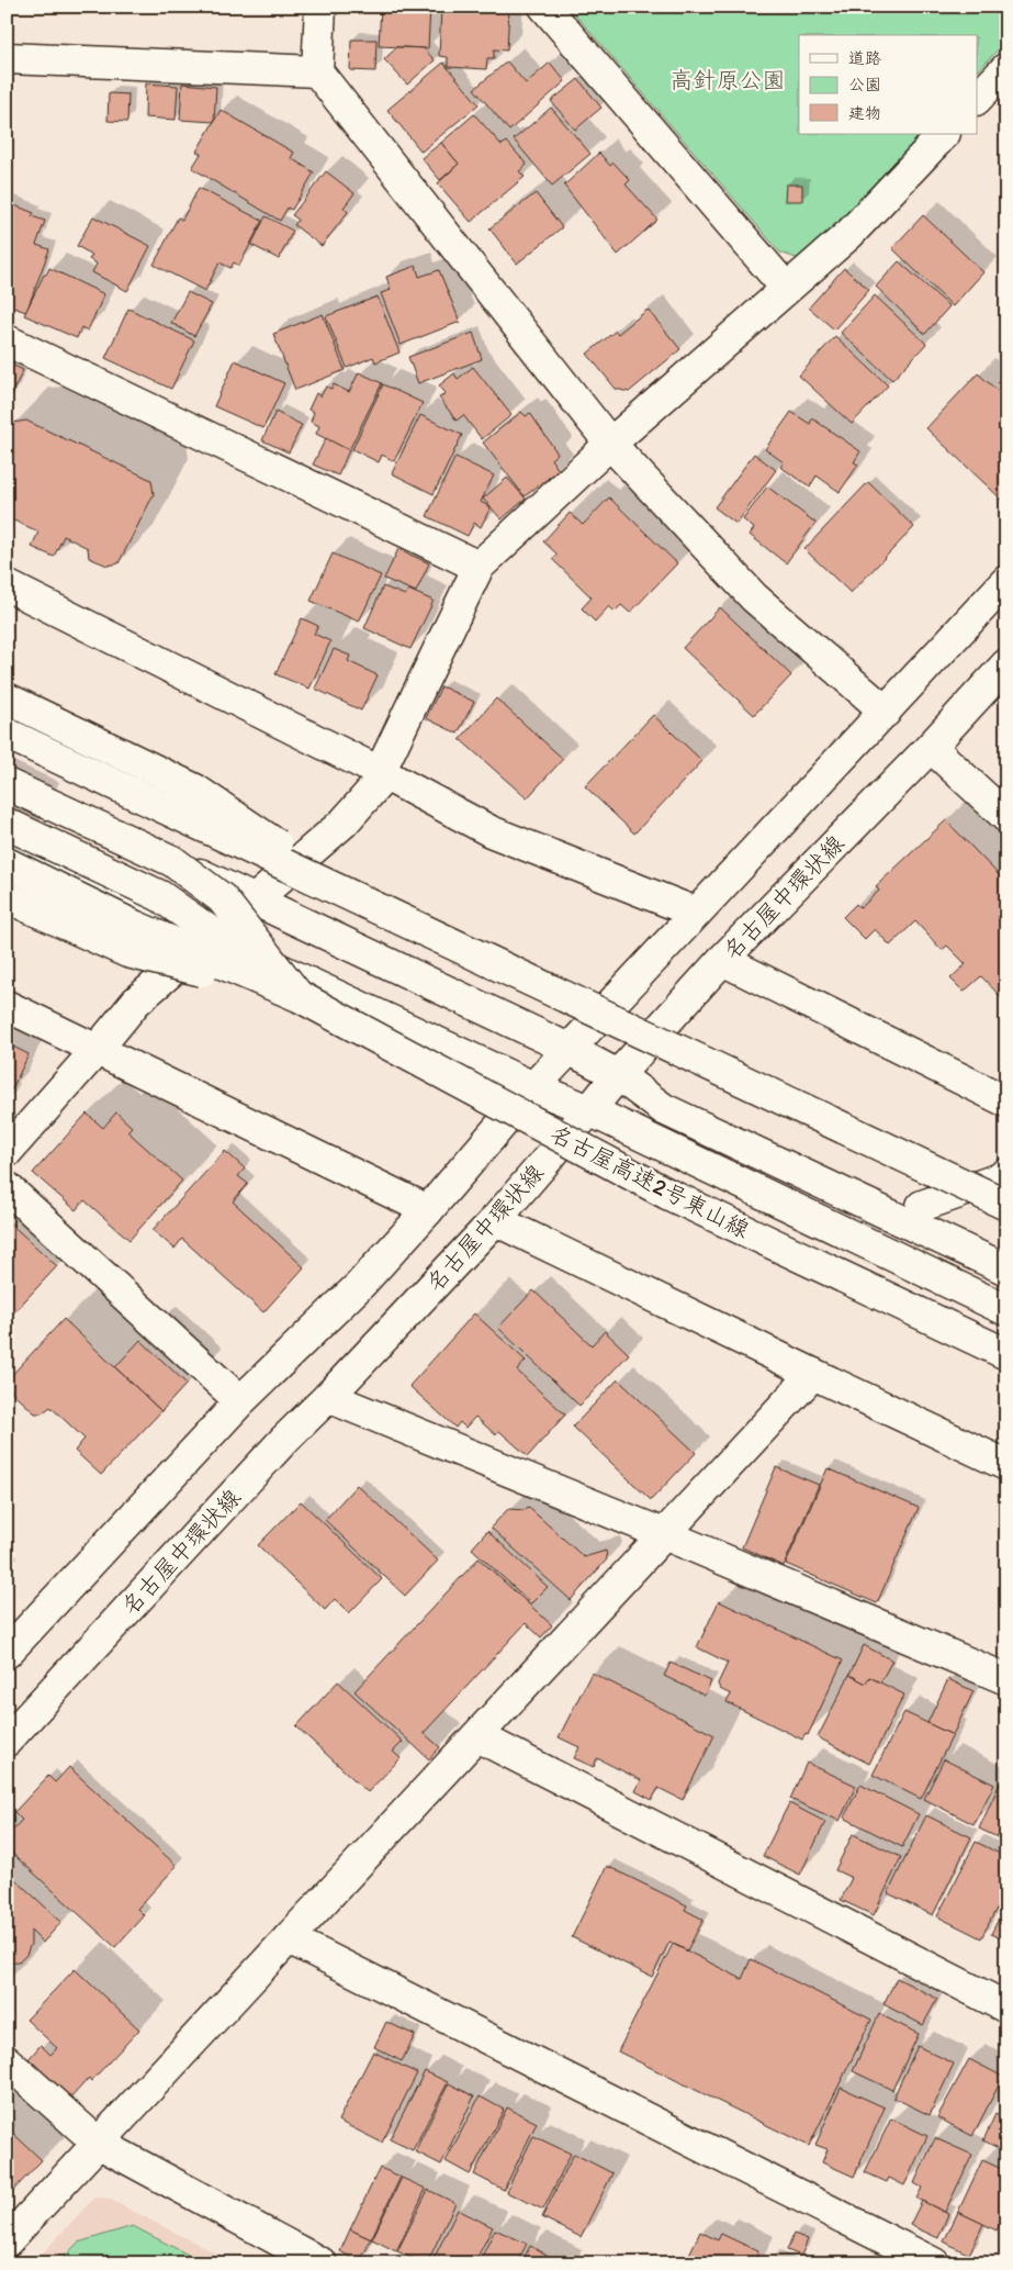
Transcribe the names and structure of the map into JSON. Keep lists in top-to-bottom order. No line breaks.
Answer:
{"streets":{"main road":["名古屋中環状線","名古屋高速2号東山線"]},"parks":["高針原公園"],"legend":["道路","公園","建物"]}
